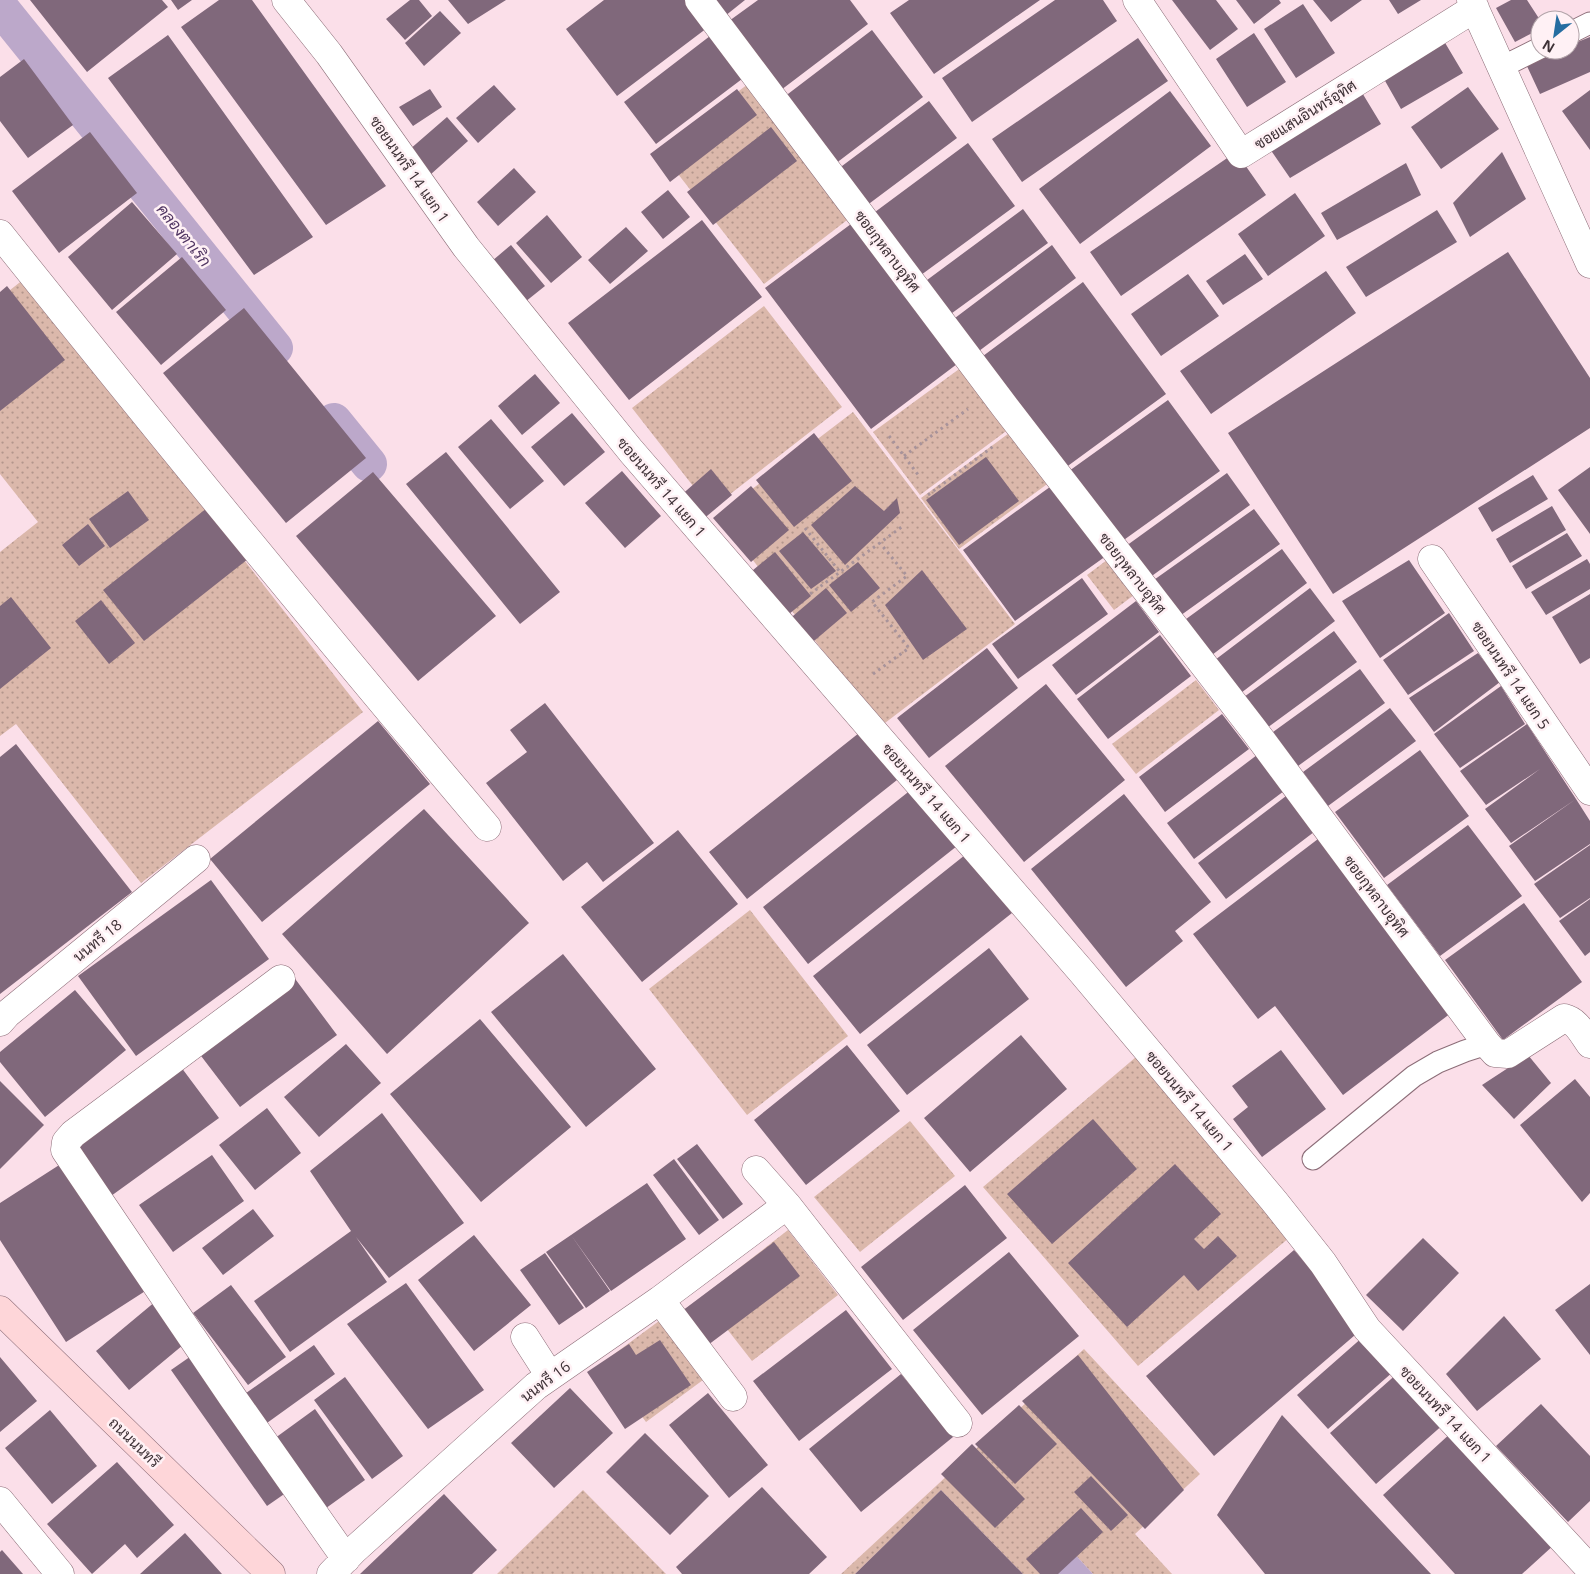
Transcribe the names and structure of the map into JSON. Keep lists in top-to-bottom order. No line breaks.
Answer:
{"streets":{"street":["ซอยแสนอินทร์อุทิศ","ซอยนนทรี 14 แยก 1","ซอยกุหลาบอุทิศ","ซอยนนทรี 14 แยก 5","นนทรี 18","นนทรี 16","ถนนนนทรี"]},"water":["คลองตาเริก"],"north":"bottom left"}
